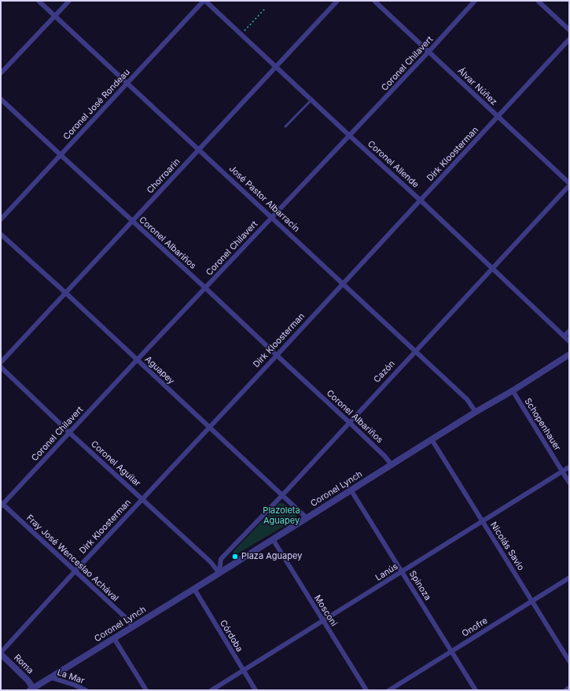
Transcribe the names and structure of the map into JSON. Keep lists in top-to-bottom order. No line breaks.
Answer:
{"streets":{"street":["Coronel Chilavert","Álvar Núñez","Coronel José Rondeau","Dirk Kloosterman","Coronel Allende","Chorroarin","José Pastor Albarracín","Coronel Albariños","Aguapey","Cazón","Schopenhauer","Coronel Aguilar","Coronel Lynch","Nicolás Savio","Fray José Wenceslao Achával","Lanús","Spinoza","Mosconi","Onofre","Córdoba","Roma","La Mar"]},"crossings":[["Coronel Chilavert","Álvar Núñez"],["Coronel Chilavert","Coronel Allende"],["Coronel Chilavert","José Pastor Albarracín"],["Coronel Chilavert","Coronel Albariños"],["Coronel Chilavert","Aguapey"],["Coronel Chilavert","Coronel Aguilar"],["Coronel Chilavert","Fray José Wenceslao Achával"],["Álvar Núñez","Dirk Kloosterman"],["Álvar Núñez","Cazón"],["Coronel José Rondeau","Coronel Allende"],["Coronel José Rondeau","José Pastor Albarracín"],["Coronel José Rondeau","Coronel Albariños"],["Dirk Kloosterman","Coronel Allende"],["Dirk Kloosterman","José Pastor Albarracín"],["Dirk Kloosterman","Coronel Albariños"],["Dirk Kloosterman","Aguapey"],["Dirk Kloosterman","Coronel Aguilar"],["Dirk Kloosterman","Fray José Wenceslao Achával"],["Dirk Kloosterman","Roma"],["Coronel Allende","Chorroarin"],["Coronel Allende","Cazón"],["Chorroarin","José Pastor Albarracín"],["Chorroarin","Coronel Albariños"],["Chorroarin","Aguapey"],["José Pastor Albarracín","Cazón"],["José Pastor Albarracín","Coronel Lynch"],["Coronel Albariños","Cazón"],["Coronel Albariños","Coronel Lynch"],["Aguapey","Cazón"],["Aguapey","Coronel Lynch"],["Cazón","Coronel Aguilar"],["Cazón","Coronel Lynch"],["Schopenhauer","Coronel Lynch"],["Schopenhauer","Lanús"],["Coronel Aguilar","Coronel Lynch"],["Coronel Lynch","Nicolás Savio"],["Coronel Lynch","Fray José Wenceslao Achával"],["Coronel Lynch","Spinoza"],["Coronel Lynch","Mosconi"],["Coronel Lynch","Córdoba"],["Coronel Lynch","Roma"],["Coronel Lynch","La Mar"],["Nicolás Savio","Lanús"],["Nicolás Savio","Onofre"],["Lanús","Spinoza"],["Lanús","Mosconi"],["Lanús","Córdoba"],["Spinoza","Onofre"]],"parks":["Plazoleta Aguapey"],"places":["Plaza Aguapey"]}
